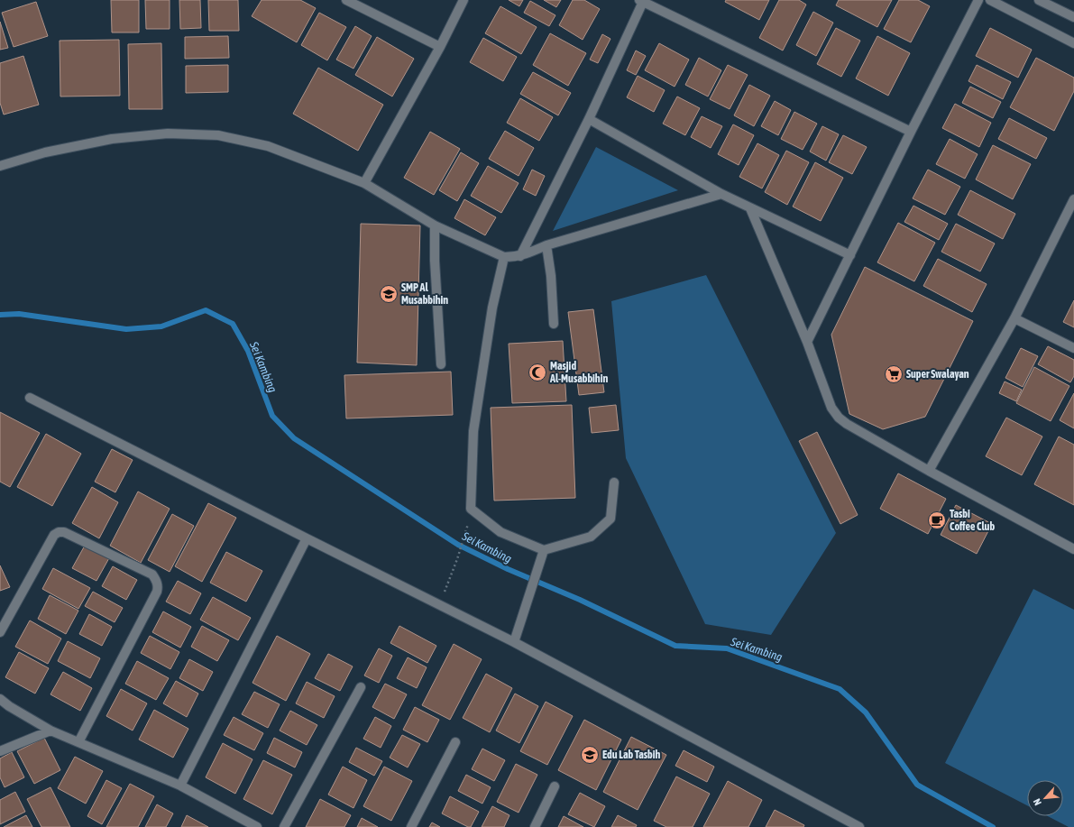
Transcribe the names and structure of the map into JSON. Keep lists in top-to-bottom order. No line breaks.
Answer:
{"water":["Sei Kambing"],"places":{"school or university":["SMP Al Musabbihin","Edu Lab Tasbih"],"mosque":["Masjid Al-Musabbihin"],"supermarket":["Super Swalayan"],"cafe":["Tasbi Coffee Club"]},"north":"bottom left"}
